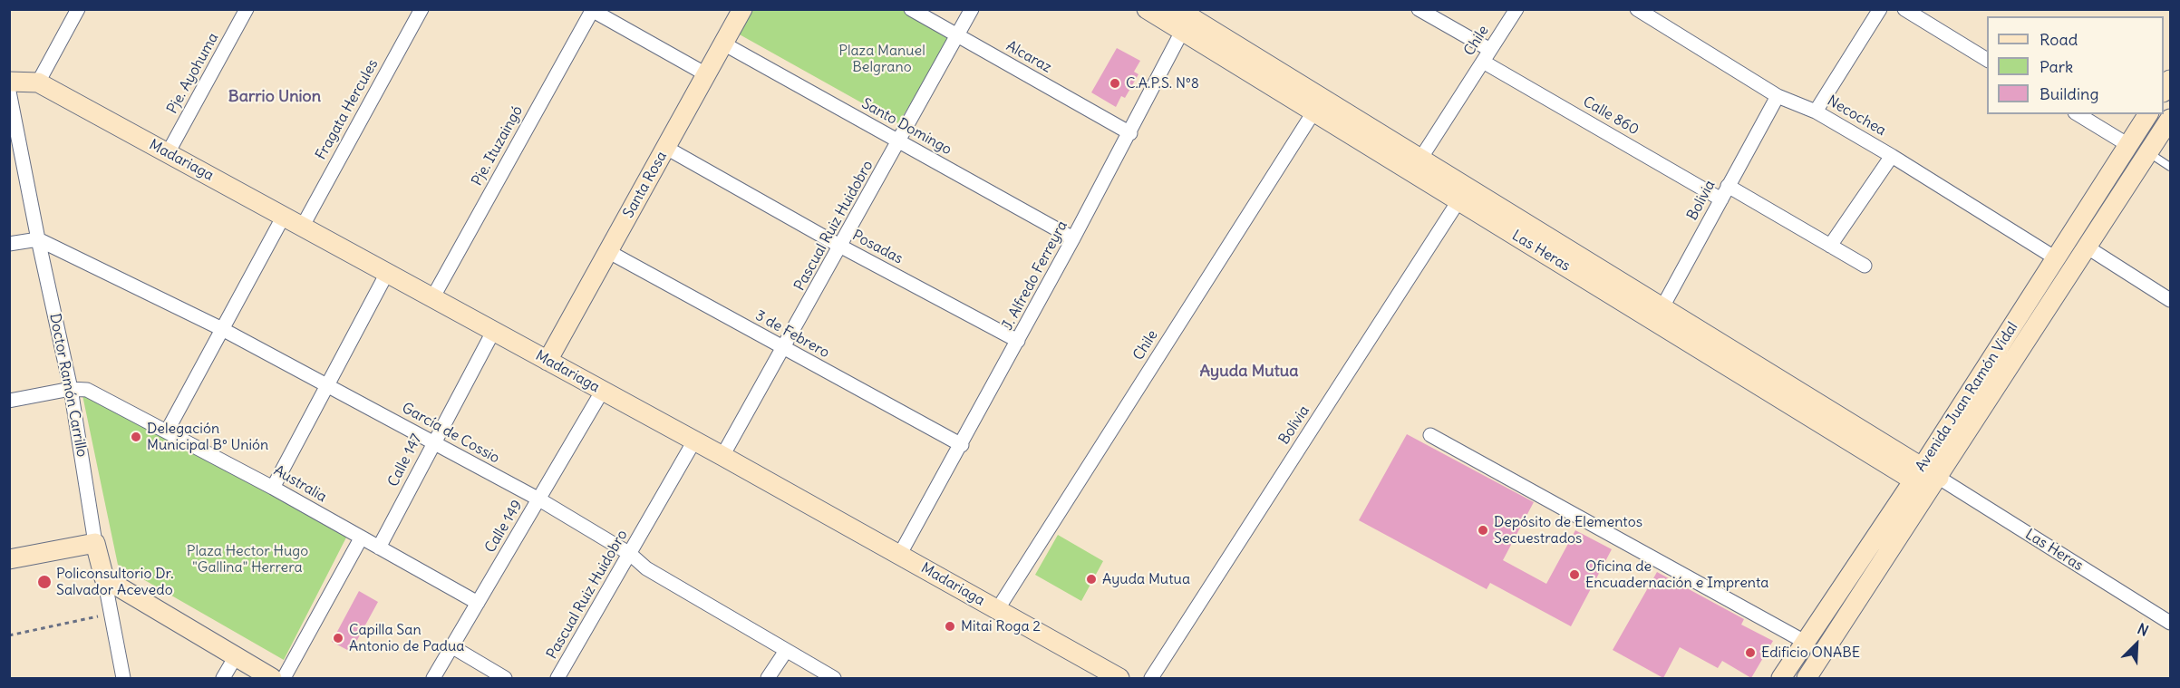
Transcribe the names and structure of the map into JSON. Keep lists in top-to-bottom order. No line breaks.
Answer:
{"streets":{"main road":["Madariaga","Santa Rosa","Las Heras","Doctor Ramón Carrillo","Avenida Juan Ramón Vidal"],"street":["Chile","Alcaraz","Pje. Ayohuma","Fragata Hercules","Calle 860","Necochea","Santo Domingo","Pje. Ituzaingó","Bolivia","Pascual Ruiz Huidobro","Posadas","J. Alfredo Ferreyra","3 de Febrero","García de Cossio","Calle 147","Australia","Calle 149"]},"crossings":[["Chile","Calle 860"],["Chile","Madariaga"],["Chile","Las Heras"],["Alcaraz","Pascual Ruiz Huidobro"],["Alcaraz","J. Alfredo Ferreyra"],["Pje. Ayohuma","Madariaga"],["Fragata Hercules","Madariaga"],["Calle 860","Bolivia"],["Necochea","Bolivia"],["Necochea","Avenida Juan Ramón Vidal"],["Santo Domingo","Santa Rosa"],["Santo Domingo","Pascual Ruiz Huidobro"],["Santo Domingo","J. Alfredo Ferreyra"],["Pje. Ituzaingó","Madariaga"],["Madariaga","Santa Rosa"],["Madariaga","Pascual Ruiz Huidobro"],["Madariaga","J. Alfredo Ferreyra"],["Madariaga","Calle 147"],["Madariaga","Calle 149"],["Santa Rosa","Posadas"],["Santa Rosa","3 de Febrero"],["Bolivia","Las Heras"],["Pascual Ruiz Huidobro","Posadas"],["Pascual Ruiz Huidobro","3 de Febrero"],["Pascual Ruiz Huidobro","García de Cossio"],["Posadas","J. Alfredo Ferreyra"],["Las Heras","J. Alfredo Ferreyra"],["Las Heras","Avenida Juan Ramón Vidal"],["J. Alfredo Ferreyra","3 de Febrero"],["Doctor Ramón Carrillo","García de Cossio"],["Doctor Ramón Carrillo","Australia"],["García de Cossio","Calle 147"],["García de Cossio","Calle 149"],["Calle 147","Australia"],["Australia","Calle 149"]],"districts":["Barrio Union","Ayuda Mutua"],"parks":["Plaza Manuel Belgrano","Plaza Hector Hugo \"Gallina\" Herrera"],"places":["C.A.P.S. Nº8","Delegación Municipal Bº Unión","Depósito de Elementos Secuestrados","Oficina de Encuadernación e Imprenta","Ayuda Mutua","Policonsultorio Dr. Salvador Acevedo","Mitai Roga 2","Capilla San Antonio de Padua","Edificio ONABE"],"legend":["Road","Park","Building"],"north":"top right"}
